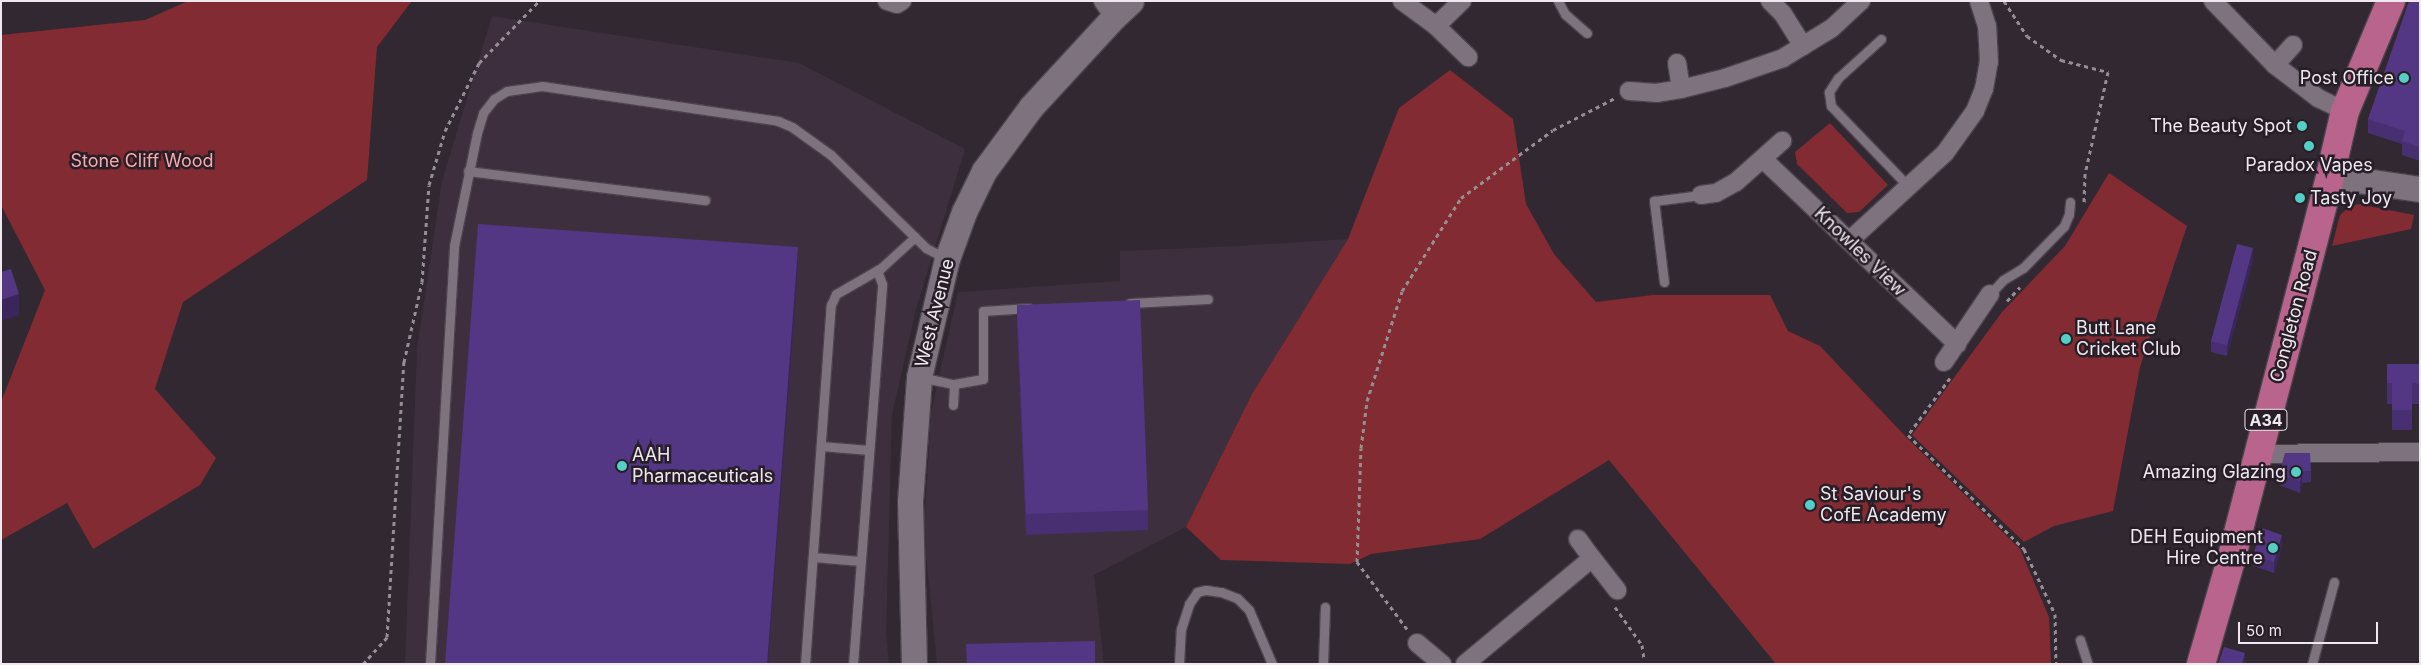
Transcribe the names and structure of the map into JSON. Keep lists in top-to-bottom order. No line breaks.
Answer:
{"streets":{"highway":["Congleton Road","A34"],"street":["Knowles View","West Avenue"]},"parks":["Stone Cliff Wood"],"places":["Post Office","The Beauty Spot","Paradox Vapes","Tasty Joy","Butt Lane Cricket Club","AAH Pharmaceuticals","Amazing Glazing","St Saviour's CofE Academy","DEH Equipment Hire Centre"],"scale_bar":"50 m"}
